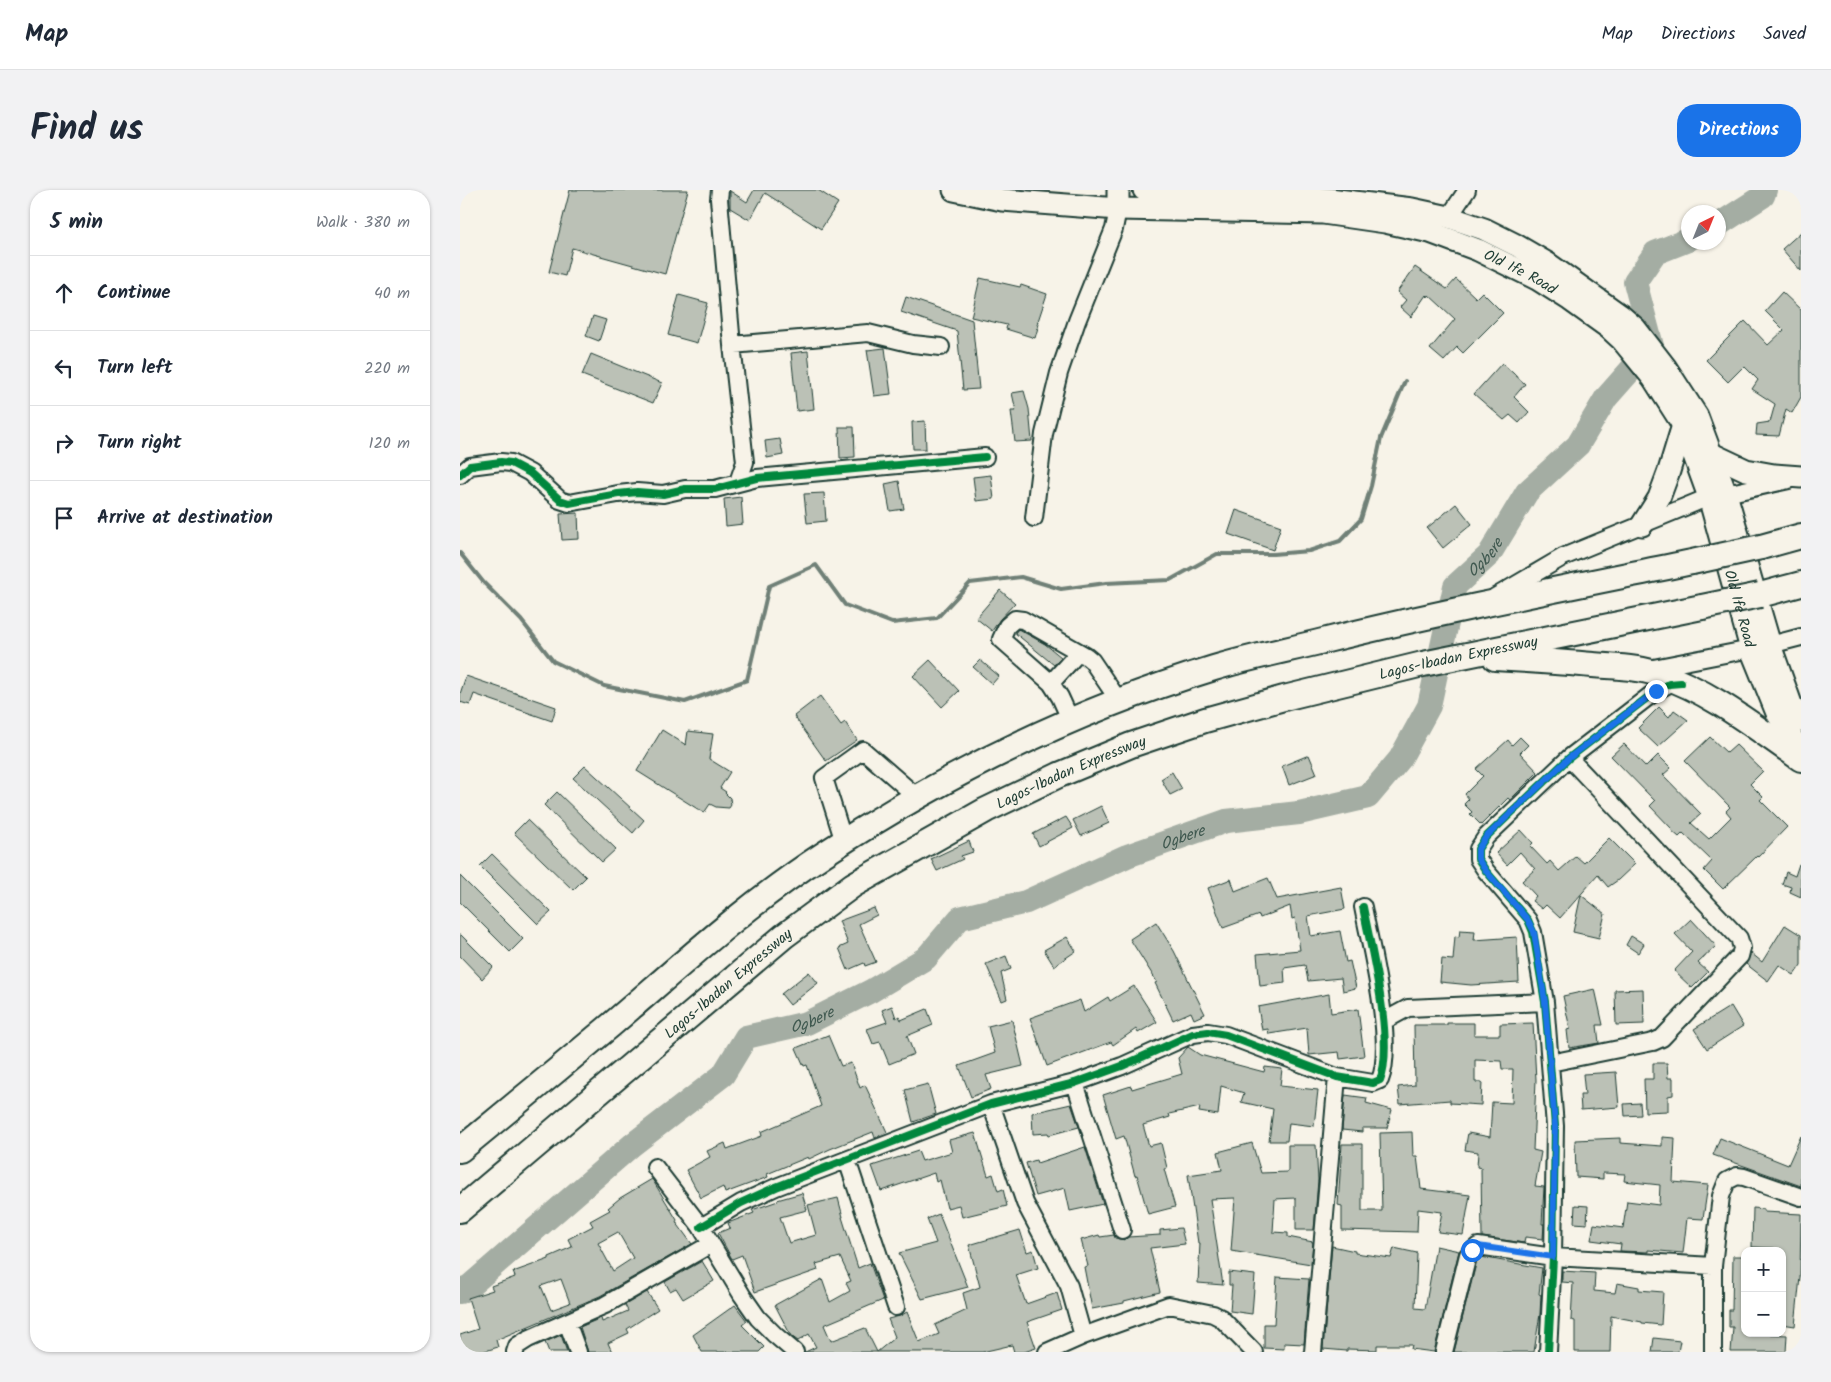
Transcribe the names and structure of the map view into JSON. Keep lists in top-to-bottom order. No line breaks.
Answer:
{"streets":{"highway":["Lagos-Ibadan Expressway"],"main road":["Old Ife Road"]},"water":["Ogbere"],"north":"top right","page":{"header":"Map","nav":["Map","Directions","Saved"],"title":"Find us","buttons":"Directions","heading":["5 min","Walk · 380 m"],"list":[["Continue","40 m"],["Turn left","220 m"],["Turn right","120 m"],"Arrive at destination"],"map_buttons":["+","−"]}}
